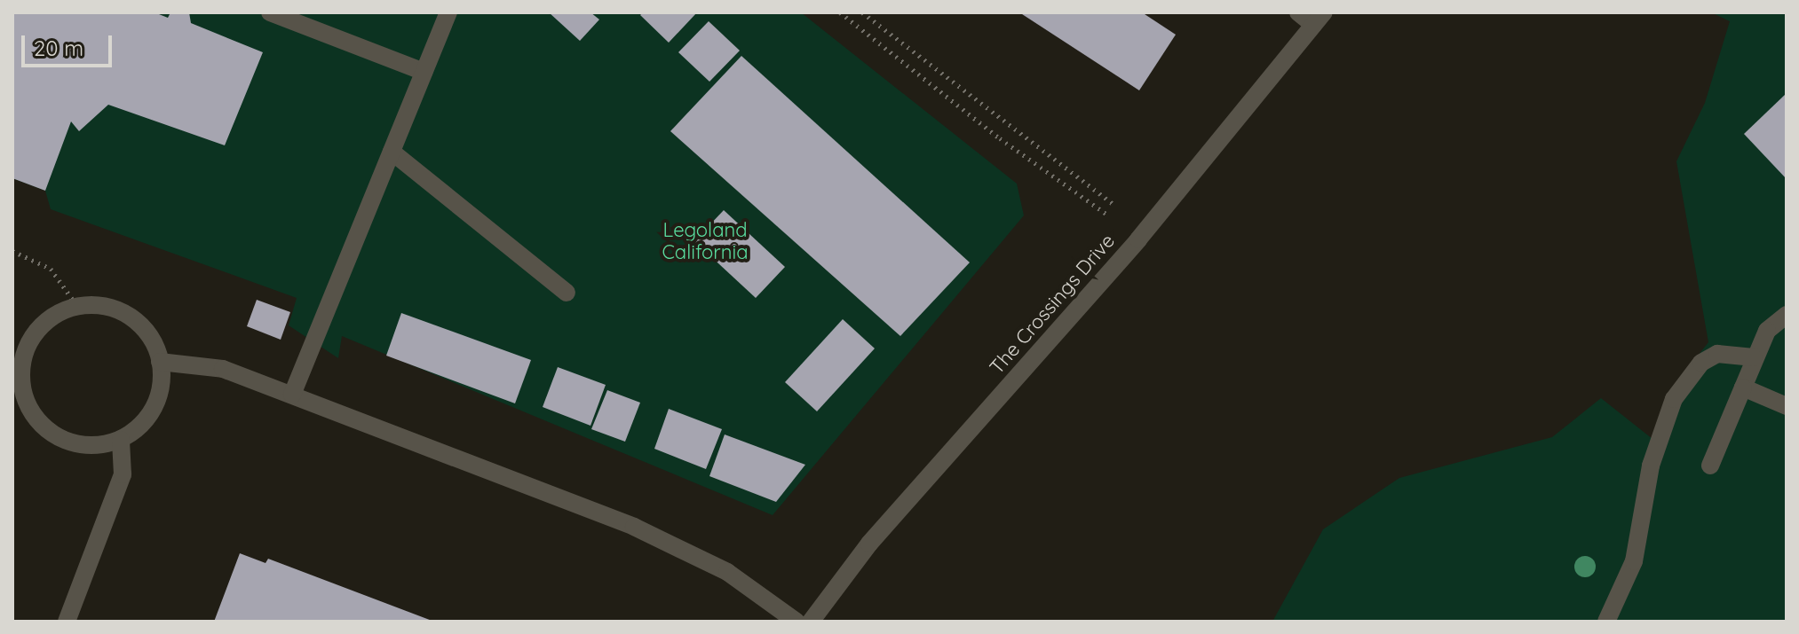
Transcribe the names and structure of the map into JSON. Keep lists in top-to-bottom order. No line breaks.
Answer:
{"streets":{"street":["The Crossings Drive"]},"parks":["Legoland California"],"scale_bar":"20 m"}
